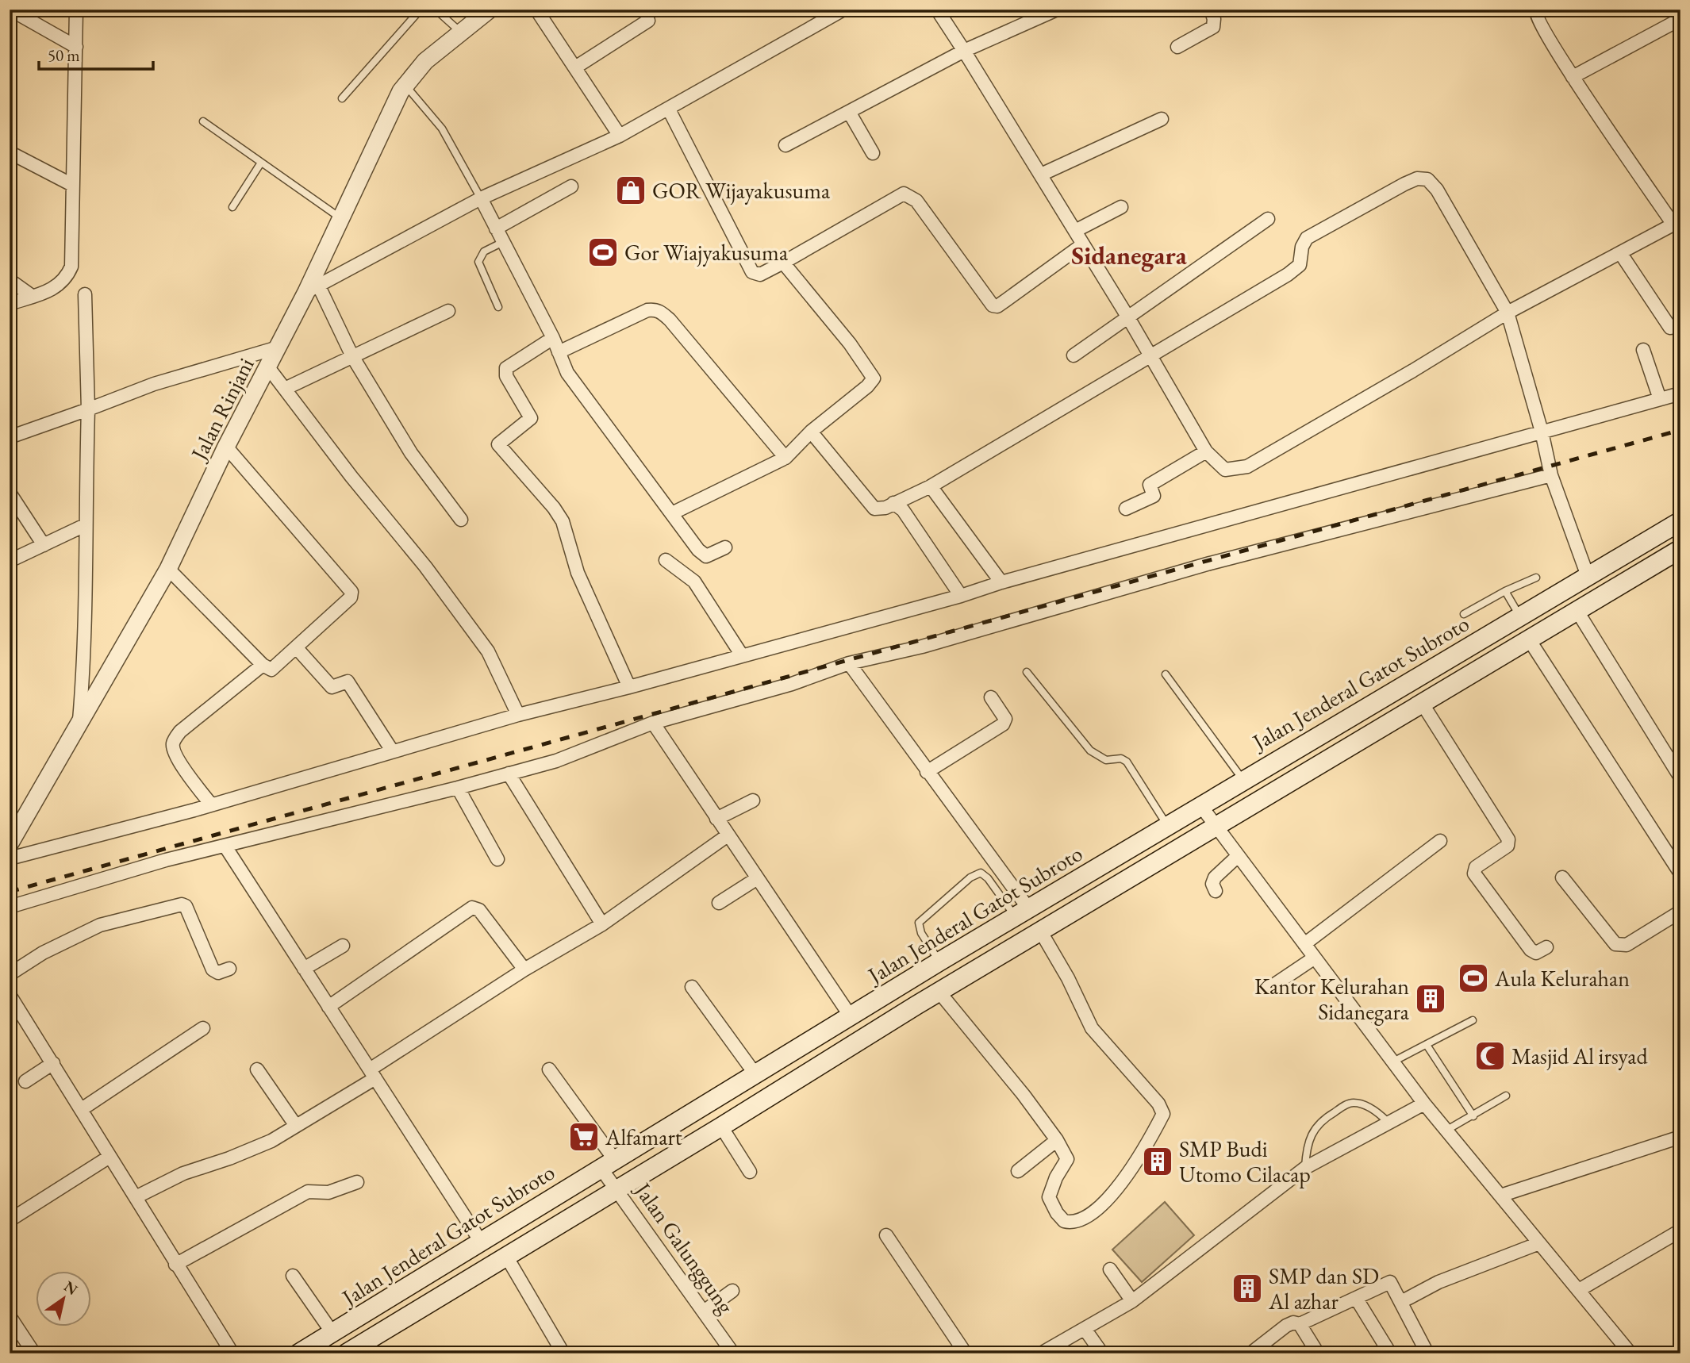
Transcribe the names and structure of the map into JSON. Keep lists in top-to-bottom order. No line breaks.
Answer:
{"streets":{"main road":["Jalan Jenderal Gatot Subroto"],"street":["Jalan Rinjani","Jalan Galunggung"]},"crossings":[["Jalan Jenderal Gatot Subroto","Jalan Galunggung"]],"districts":["Sidanegara"],"places":{"shop":["GOR Wijayakusuma"],"sports":["Gor Wiajyakusuma","Aula Kelurahan"],"building":["Kantor Kelurahan Sidanegara","SMP Budi Utomo Cilacap","SMP dan SD Al azhar"],"mosque":["Masjid Al irsyad"],"supermarket":["Alfamart"]},"scale_bar":"50 m","north":"top right"}
